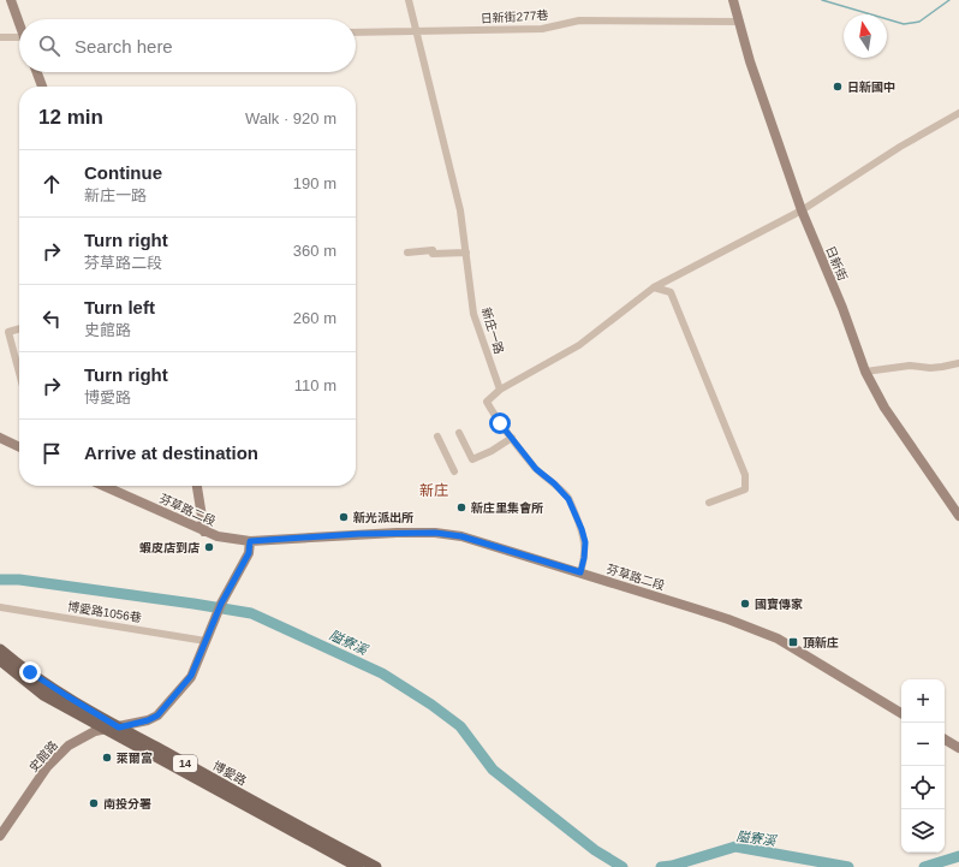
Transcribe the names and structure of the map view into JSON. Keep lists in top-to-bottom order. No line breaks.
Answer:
{"streets":{"main road":["14","博愛路"],"street":["日新街277巷","日新街","新庄一路","芬草路二段","博愛路1056巷","史館路"]},"crossings":[["日新街277巷","日新街"],["日新街277巷","新庄一路"],["芬草路二段","史館路"],["博愛路1056巷","史館路"],["史館路","博愛路"]],"districts":["新庄"],"water":["隘寮溪"],"places":{"other":["日新國中","新庄里集會所","新光派出所","蝦皮店到店","國寶傳家","萊爾富","南投分署"],"transit":["頂新庄"]},"north":"top","page":{"search":"Search here","heading":["12 min","Walk · 920 m"],"list":[["Continue","新庄一路","190 m"],["Turn right","芬草路二段","360 m"],["Turn left","史館路","260 m"],["Turn right","博愛路","110 m"],"Arrive at destination"],"map_buttons":["+","−"]}}
